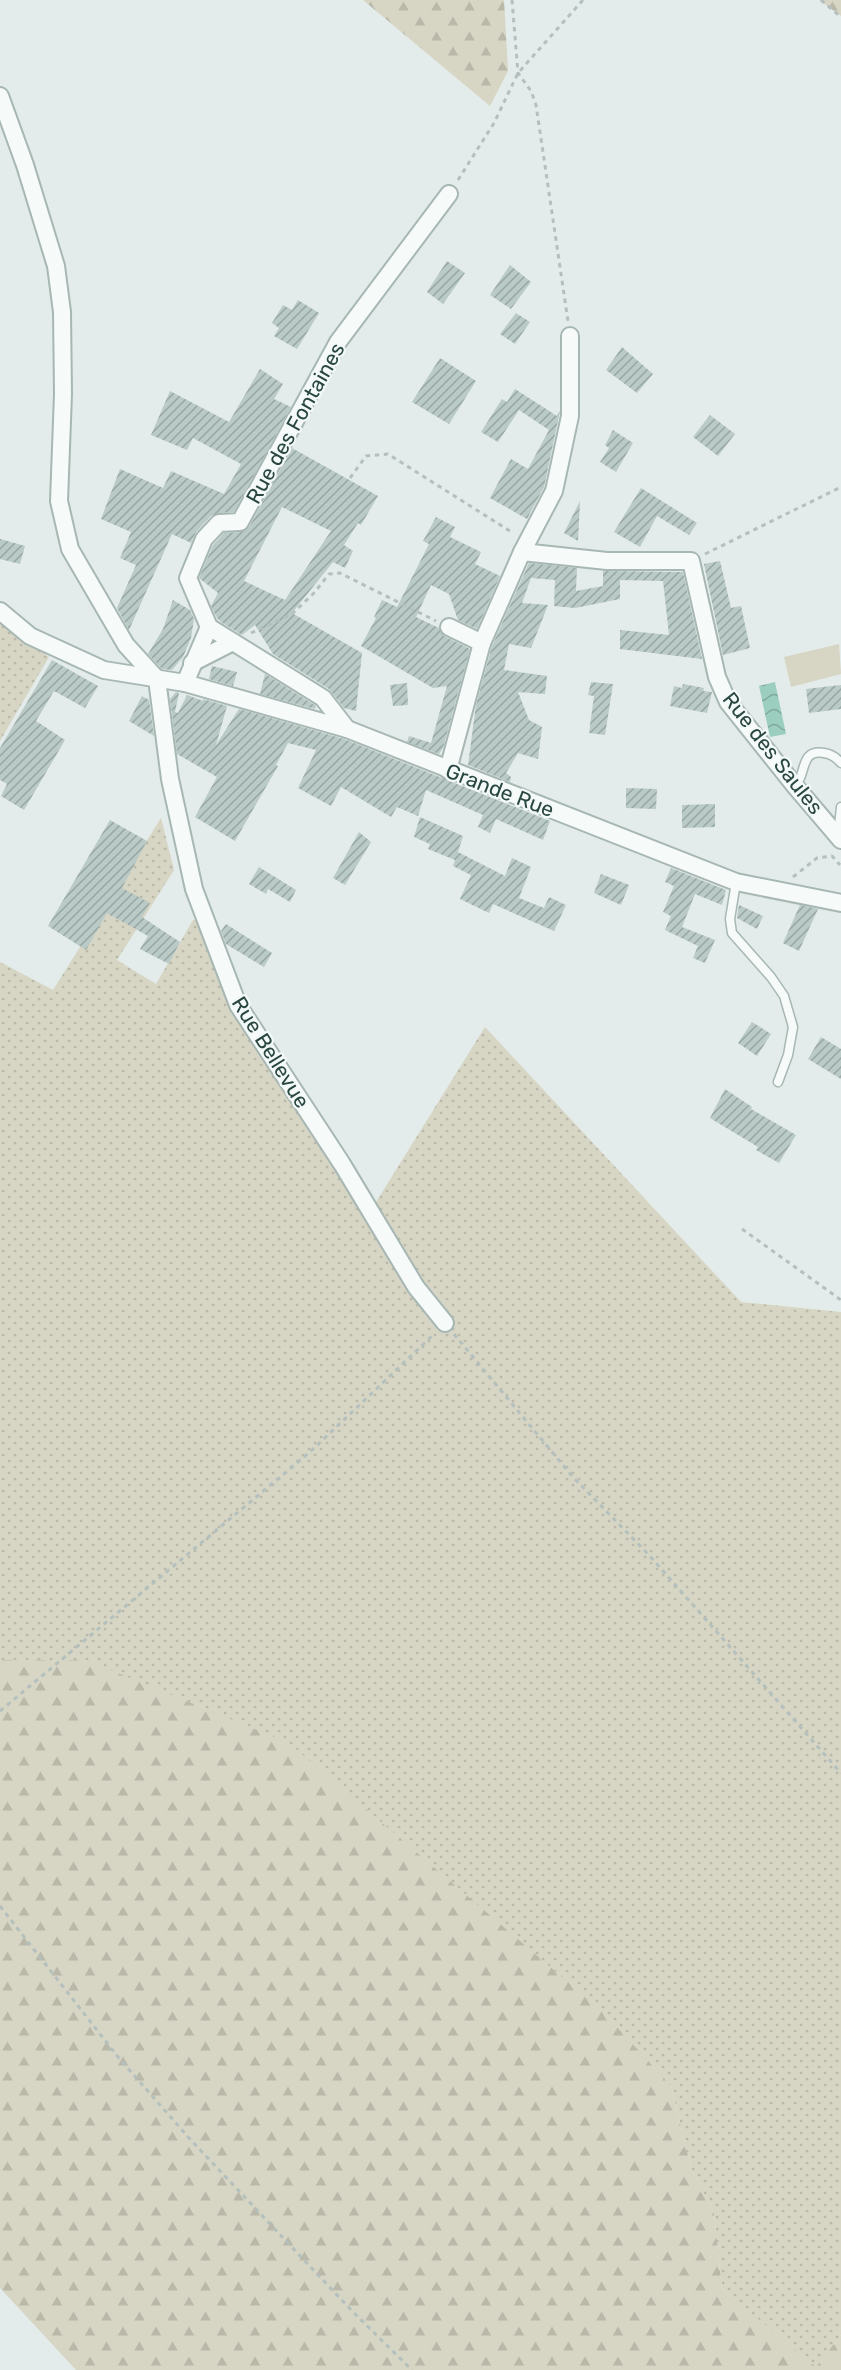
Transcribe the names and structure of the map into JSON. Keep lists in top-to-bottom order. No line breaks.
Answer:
{"streets":{"street":["Rue des Fontaines","Rue des Saules","Grande Rue","Rue Bellevue"]},"crossings":[["Grande Rue","Rue Bellevue"]]}
